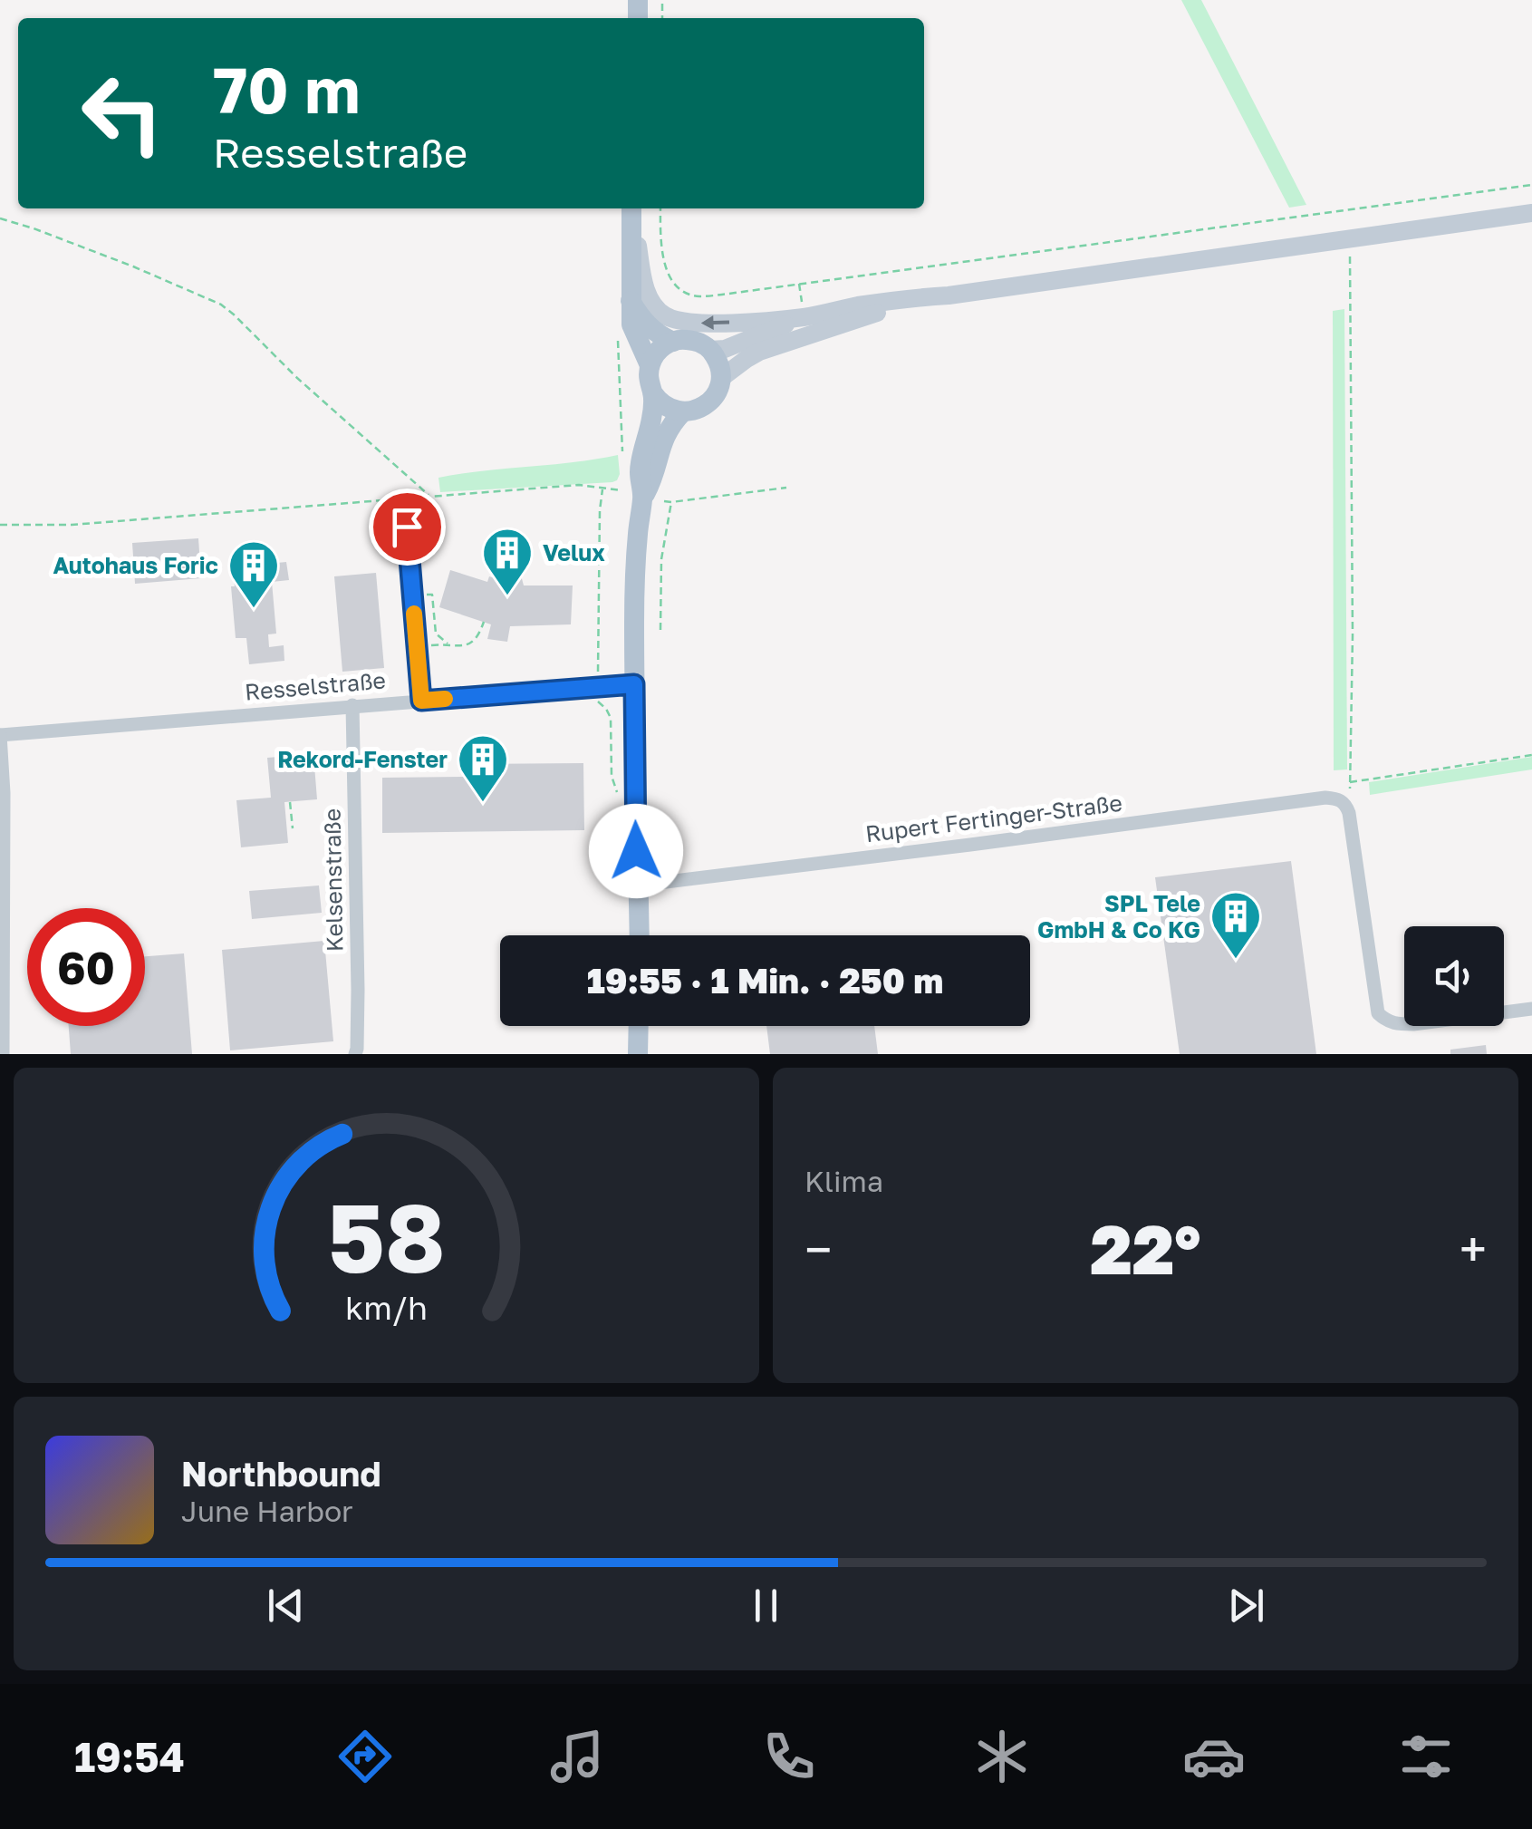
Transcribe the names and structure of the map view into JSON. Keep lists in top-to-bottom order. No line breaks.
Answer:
{"streets":{"street":["Resselstraße","Rupert Fertinger-Straße","Kelsenstraße"]},"crossings":[["Resselstraße","Kelsenstraße"]],"places":{"building":["Velux","Autohaus Foric","Rekord-Fenster","SPL Tele GmbH & Co KG"]},"page":{"turn":["70 m","Resselstraße"],"limit":"60","trip":"19:55 · 1 Min. · 250 m","tile":"Klima","heat":["−","22°","+"],"song":["Northbound","June Harbor"],"tabs":"19:54","gauge":["58","km/h"]}}
